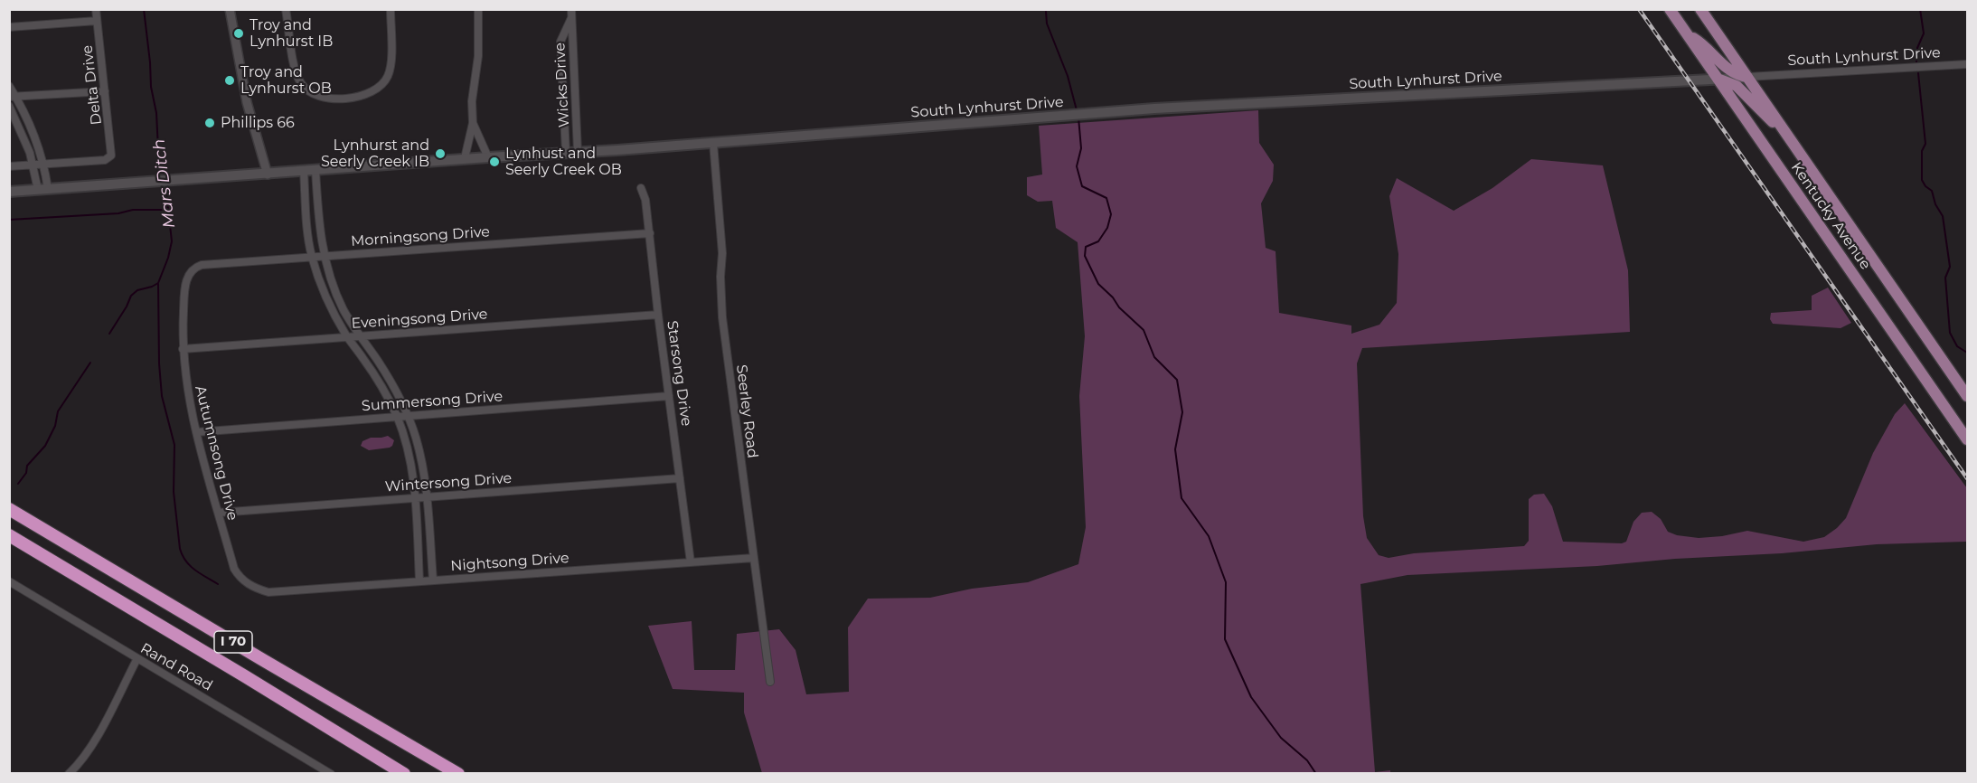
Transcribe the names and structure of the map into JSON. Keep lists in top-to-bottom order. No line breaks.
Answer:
{"streets":{"highway":["I 70"],"main road":["South Lynhurst Drive","Kentucky Avenue"],"street":["Delta Drive","Wicks Drive","Morningsong Drive","Eveningsong Drive","Starsong Drive","Summersong Drive","Seerley Road","Autumnsong Drive","Wintersong Drive","Nightsong Drive","Rand Road"]},"crossings":[["South Lynhurst Drive","Wicks Drive"],["South Lynhurst Drive","Kentucky Avenue"],["South Lynhurst Drive","Seerley Road"],["Morningsong Drive","Starsong Drive"],["Morningsong Drive","Autumnsong Drive"],["Eveningsong Drive","Starsong Drive"],["Eveningsong Drive","Autumnsong Drive"],["Starsong Drive","Summersong Drive"],["Starsong Drive","Wintersong Drive"],["Starsong Drive","Nightsong Drive"],["Summersong Drive","Autumnsong Drive"],["Seerley Road","Nightsong Drive"],["Autumnsong Drive","Wintersong Drive"],["Autumnsong Drive","Nightsong Drive"]],"water":["Mars Ditch"],"places":["Troy and Lynhurst IB","Troy and Lynhurst OB","Phillips 66","Lynhurst and Seerly Creek IB","Lynhust and Seerly Creek OB"]}
